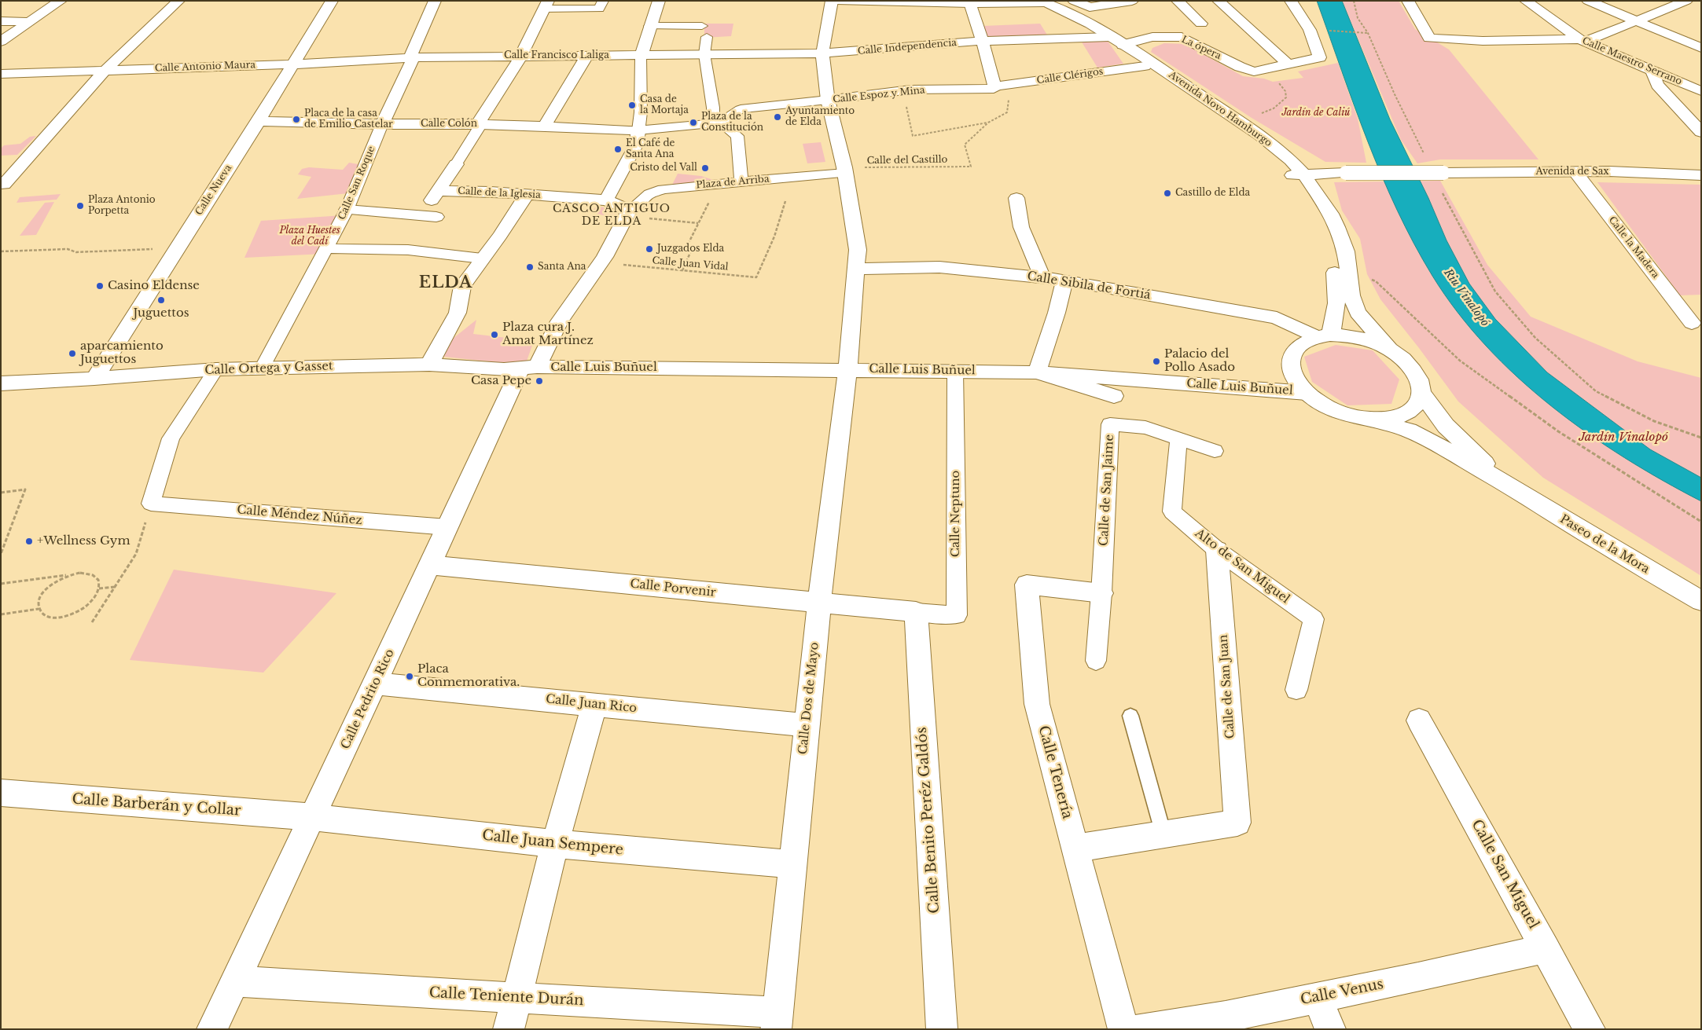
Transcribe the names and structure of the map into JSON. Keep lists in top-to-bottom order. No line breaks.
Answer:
{"streets":{"street":["Calle Independencia","La ópera","Calle Francisco Laliga","Calle Maestro Serrano","Calle Antonio Maura","Calle Clérigos","Calle Espoz y Mina","Avenida Novo Hamburgo","Calle Colón","Avenida de Sax","Plaza de Arriba","Calle San Roque","Calle Nueva","Calle de la Iglesia","Calle la Madera","Calle Sibila de Fortiá","Calle Luis Buñuel","Calle Ortega y Gasset","Calle de San Jaime","Calle Neptuno","Calle Méndez Núñez","Paseo de la Mora","Alto de San Miguel","Calle Porvenir","Calle de San Juan","Calle Dos de Mayo","Calle Pedrito Rico","Calle Juan Rico","Calle Tenería","Calle Barberán y Collar","Calle Benito Peréz Galdós","Calle Juan Sempere","Calle San Miguel","Calle Venus","Calle Teniente Durán"],"path":["Calle del Castillo","Calle Juan Vidal"]},"crossings":[["Calle Independencia","Calle Francisco Laliga"],["Calle Independencia","Avenida Novo Hamburgo"],["Calle Independencia","Calle Dos de Mayo"],["La ópera","Avenida Novo Hamburgo"],["Calle Francisco Laliga","Calle Antonio Maura"],["Calle Francisco Laliga","Calle San Roque"],["Calle Antonio Maura","Calle San Roque"],["Calle Antonio Maura","Calle Nueva"],["Calle Clérigos","Calle Espoz y Mina"],["Calle Clérigos","Avenida Novo Hamburgo"],["Calle Espoz y Mina","Calle Dos de Mayo"],["Avenida Novo Hamburgo","Avenida de Sax"],["Avenida Novo Hamburgo","Calle Sibila de Fortiá"],["Avenida Novo Hamburgo","Calle Luis Buñuel"],["Calle Colón","Calle San Roque"],["Calle Colón","Calle Nueva"],["Calle del Castillo","Plaza de Arriba"],["Calle del Castillo","Calle Dos de Mayo"],["Avenida de Sax","Calle la Madera"],["Plaza de Arriba","Calle de la Iglesia"],["Plaza de Arriba","Calle Dos de Mayo"],["Plaza de Arriba","Calle Pedrito Rico"],["Calle San Roque","Calle Ortega y Gasset"],["Calle Nueva","Calle Ortega y Gasset"],["Calle de la Iglesia","Calle Pedrito Rico"],["Calle Sibila de Fortiá","Calle Luis Buñuel"],["Calle Sibila de Fortiá","Calle Dos de Mayo"],["Calle Luis Buñuel","Calle Ortega y Gasset"],["Calle Luis Buñuel","Calle Neptuno"],["Calle Luis Buñuel","Calle Dos de Mayo"],["Calle Luis Buñuel","Calle Pedrito Rico"],["Calle Ortega y Gasset","Calle Pedrito Rico"],["Calle de San Jaime","Alto de San Miguel"],["Calle de San Jaime","Calle Tenería"],["Calle Neptuno","Calle Porvenir"],["Calle Neptuno","Calle Benito Peréz Galdós"],["Calle Méndez Núñez","Calle Pedrito Rico"],["Alto de San Miguel","Calle de San Juan"],["Calle Porvenir","Calle Dos de Mayo"],["Calle Porvenir","Calle Pedrito Rico"],["Calle Porvenir","Calle Benito Peréz Galdós"],["Calle Dos de Mayo","Calle Juan Rico"],["Calle Dos de Mayo","Calle Juan Sempere"],["Calle Dos de Mayo","Calle Teniente Durán"],["Calle Pedrito Rico","Calle Juan Rico"],["Calle Pedrito Rico","Calle Barberán y Collar"],["Calle Pedrito Rico","Calle Juan Sempere"],["Calle Pedrito Rico","Calle Teniente Durán"],["Calle Barberán y Collar","Calle Juan Sempere"],["Calle San Miguel","Calle Venus"]],"districts":["CASCO ANTIGUO DE ELDA","ELDA"],"water":["Riu Vinalopó"],"parks":["Jardín de Caliú","Plaza Huestes del Cadí","Jardín Vinalopó"],"places":["Casa de la Mortaja","Ayuntamiento de Elda","Placa de la casa de Emilio Castelar","Plaza de la Constitución","El Café de Santa Ana","Cristo del Vall","Castillo de Elda","Plaza Antonio Porpetta","Juzgados Elda","Santa Ana","Casino Eldense","Juguettos","Plaza cura J. Amat Martínez","aparcamiento Juguettos","Palacio del Pollo Asado","Casa Pepe","+Wellness Gym","Placa Conmemorativa."]}
